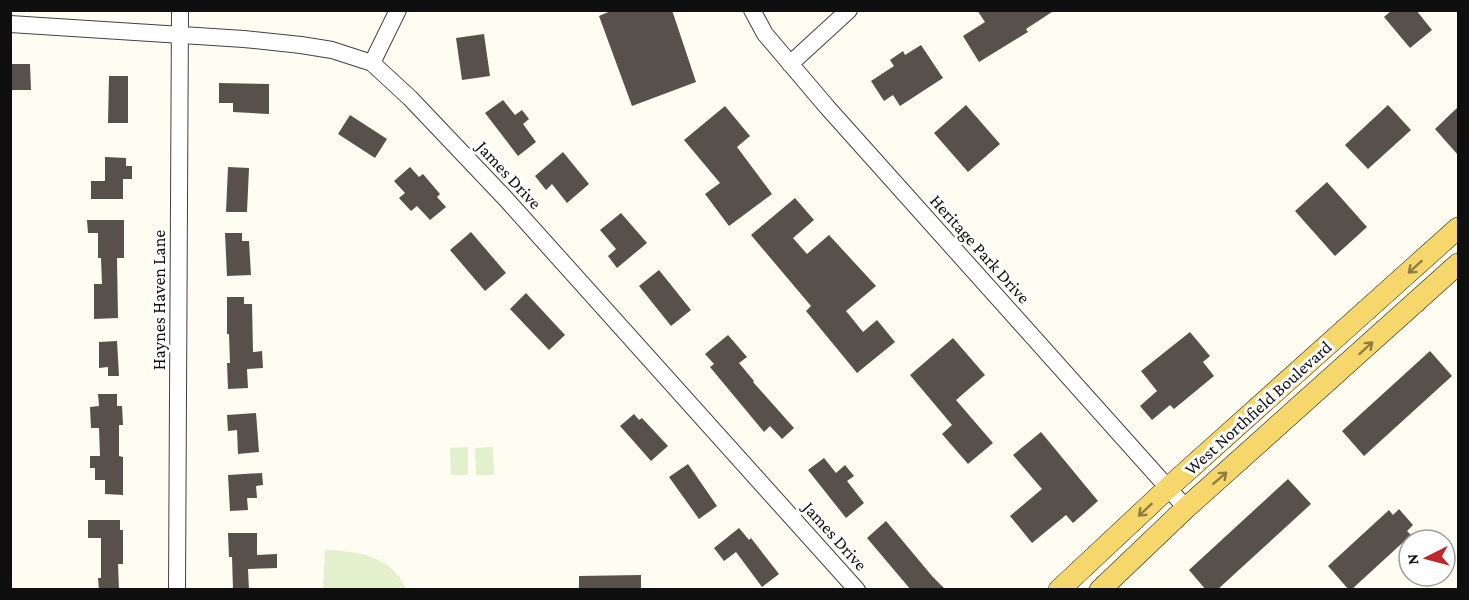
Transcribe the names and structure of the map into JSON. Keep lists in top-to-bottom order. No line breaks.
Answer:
{"streets":{"main road":["West Northfield Boulevard"],"street":["James Drive","Heritage Park Drive","Haynes Haven Lane"]},"crossings":[["James Drive","Haynes Haven Lane"],["Heritage Park Drive","West Northfield Boulevard"]],"north":"left"}
